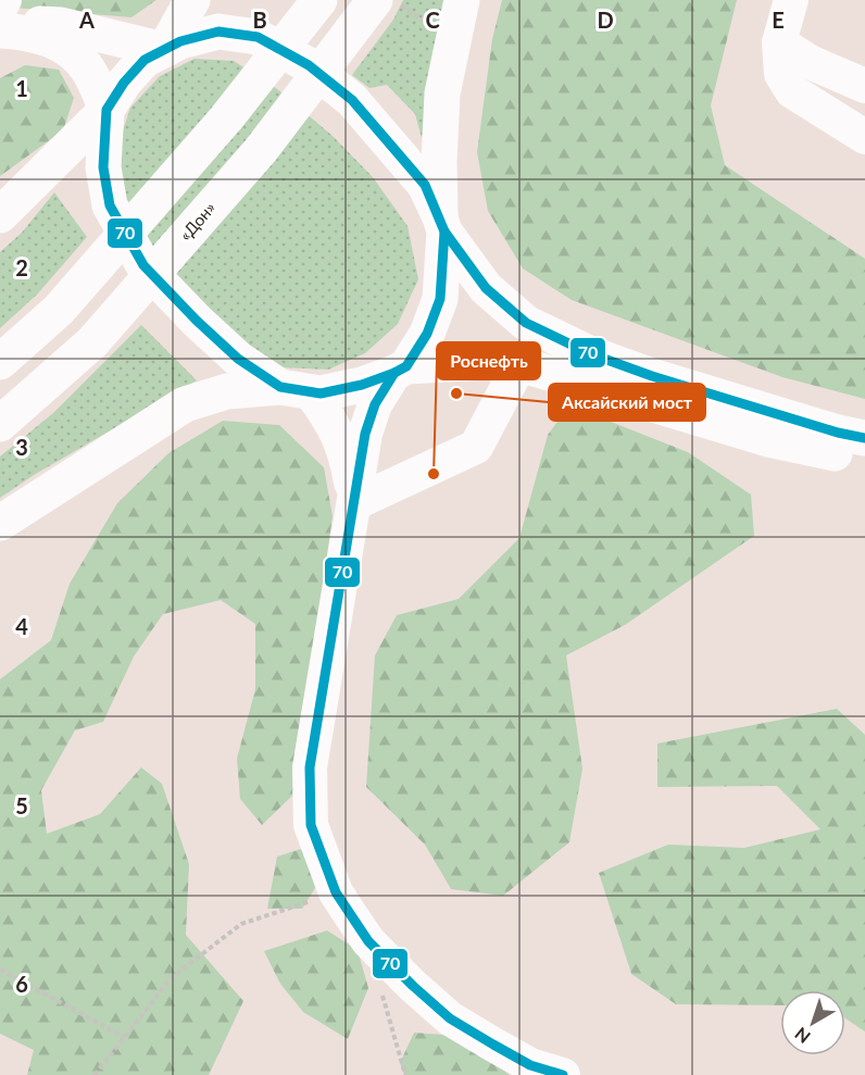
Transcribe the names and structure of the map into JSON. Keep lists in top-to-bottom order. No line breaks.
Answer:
{"streets":{"main road":["«Дон»"]},"places":["Аксайский мост","Роснефть"],"lines":["transit line 70"],"north":"bottom left","grid":{"columns":["A","B","C","D","E"],"rows":["1","2","3","4","5","6"]}}
